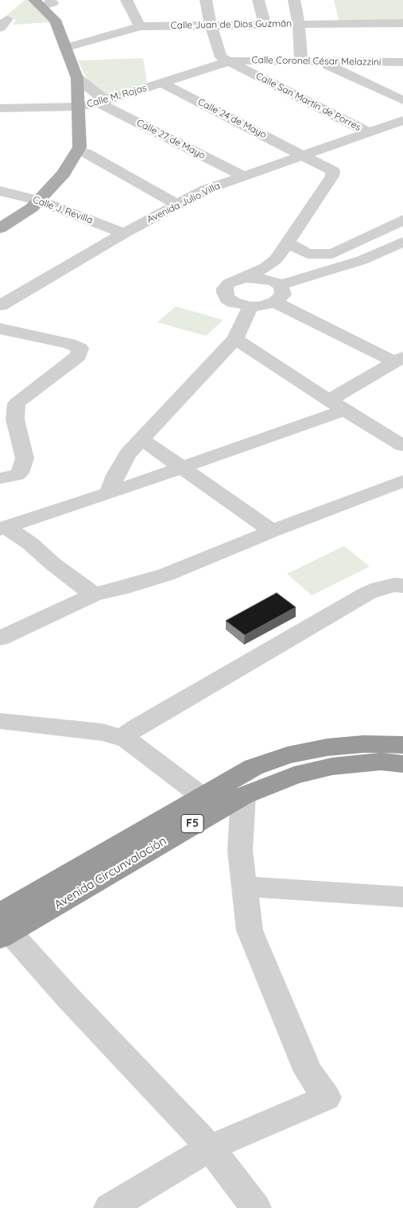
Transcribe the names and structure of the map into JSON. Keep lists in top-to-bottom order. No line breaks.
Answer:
{"streets":{"highway":["F5","Avenida Circunvalación"],"street":["Calle Juan de Dios Guzmán","Calle Coronel César Melazzini","Calle M. Rojas","Calle San Martín de Porres","Calle 24 de Mayo","Calle 27 de Mayo","Avenida Julio Villa","Calle J. Revilla"]},"crossings":[["Calle Coronel César Melazzini","Calle M. Rojas"],["Calle Coronel César Melazzini","Calle San Martín de Porres"],["Calle M. Rojas","Calle San Martín de Porres"],["Calle M. Rojas","Calle 24 de Mayo"],["Calle M. Rojas","Calle 27 de Mayo"],["Calle San Martín de Porres","Avenida Julio Villa"],["Calle 24 de Mayo","Avenida Julio Villa"],["Calle 27 de Mayo","Avenida Julio Villa"],["Avenida Julio Villa","Calle J. Revilla"]]}
